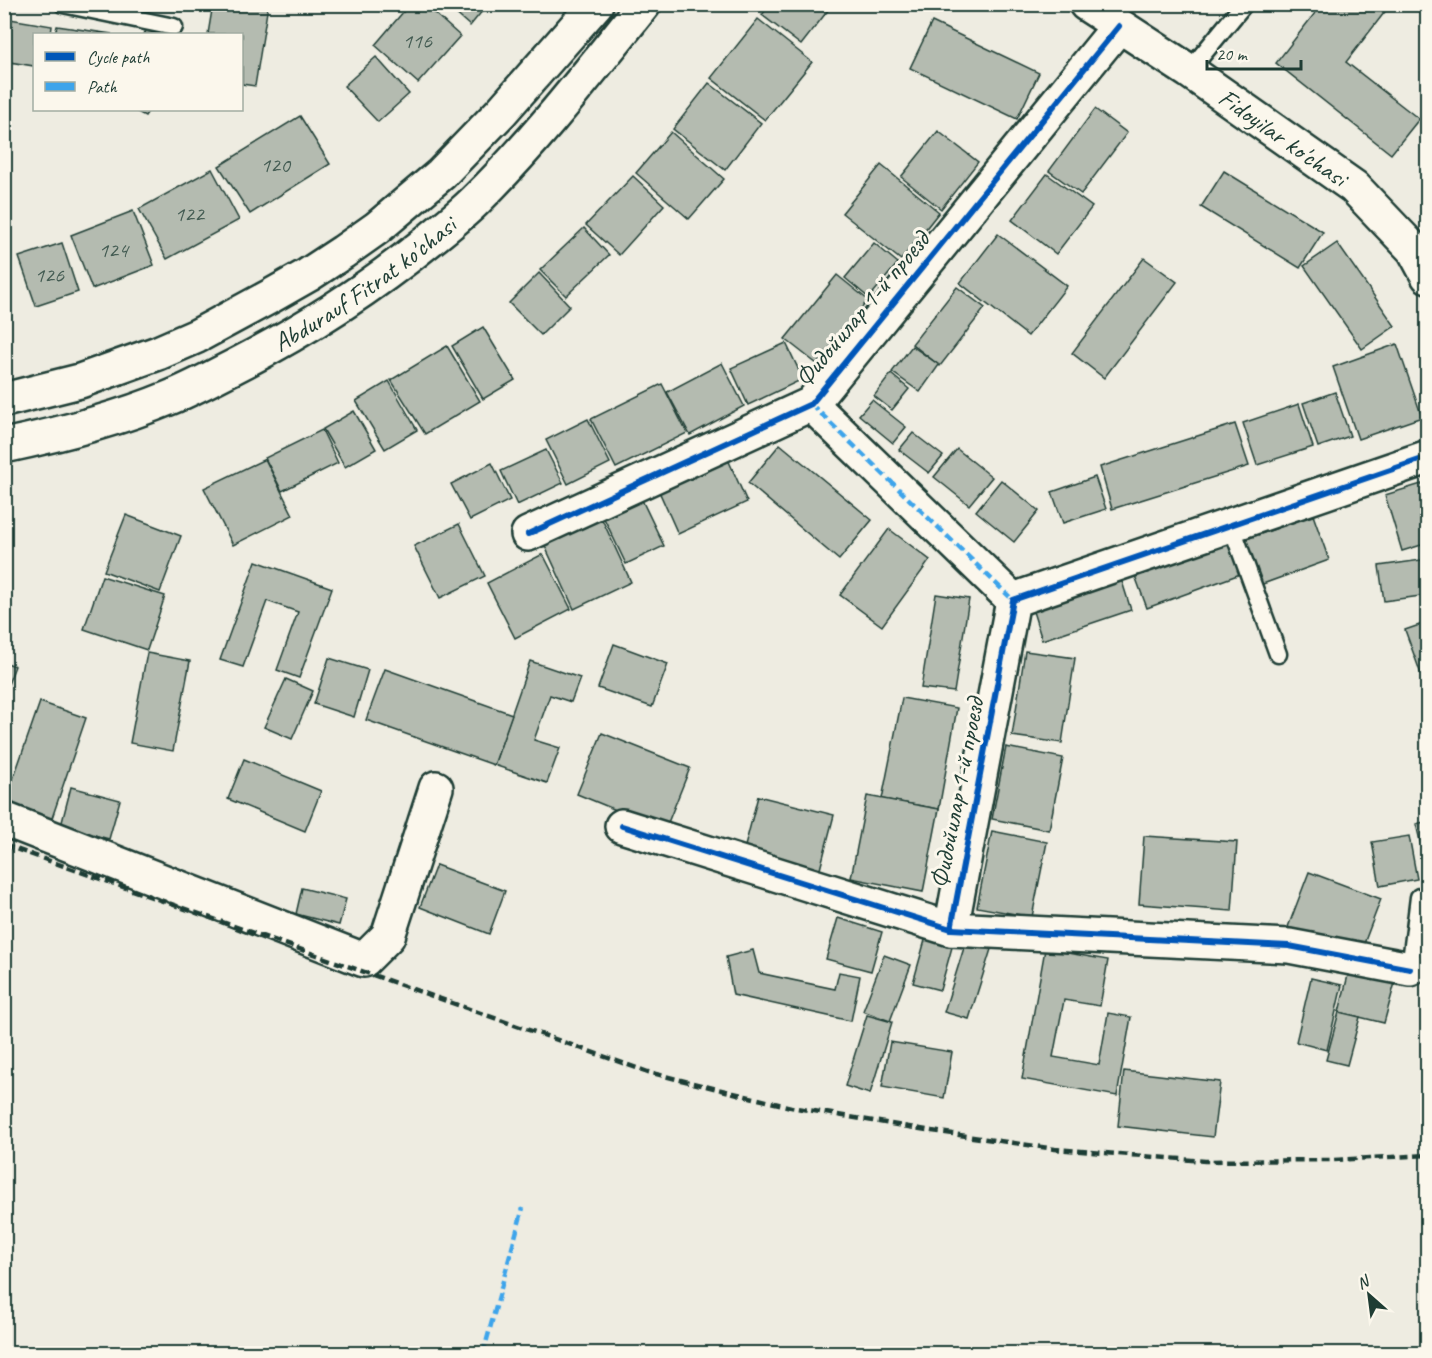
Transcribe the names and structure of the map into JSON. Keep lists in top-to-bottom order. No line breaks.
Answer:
{"streets":{"street":["Fidoyilar ko'chasi","Abdurauf Fitrat ko'chasi","Фидойилар 1-й проезд"]},"crossings":[["Fidoyilar ko'chasi","Фидойилар 1-й проезд"]],"house_numbers":["116","120","122","124","126"],"legend":["Cycle path","Path"],"scale_bar":"20 m","north":"top left"}
